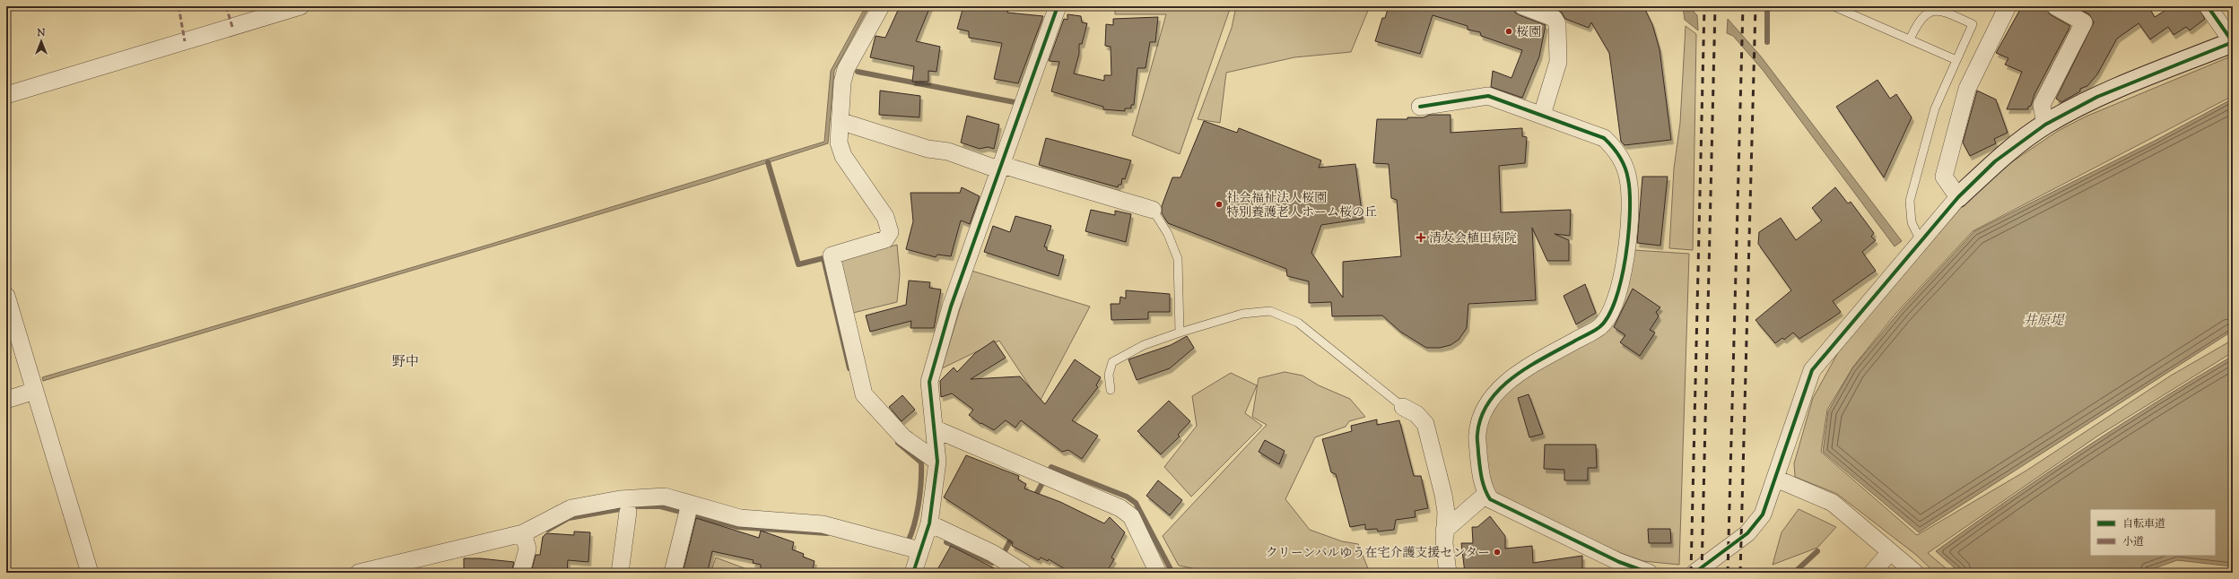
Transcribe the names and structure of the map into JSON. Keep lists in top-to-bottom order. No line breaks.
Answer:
{"districts":["野中"],"water":["井原堤"],"places":{"other":["桜園","社会福祉法人桜園 特別養護老人ホーム桜の丘","クリーンパルゆう在宅介護支援センター"],"health":["清友会植田病院"]},"legend":["自転車道","小道"],"north":"top"}
